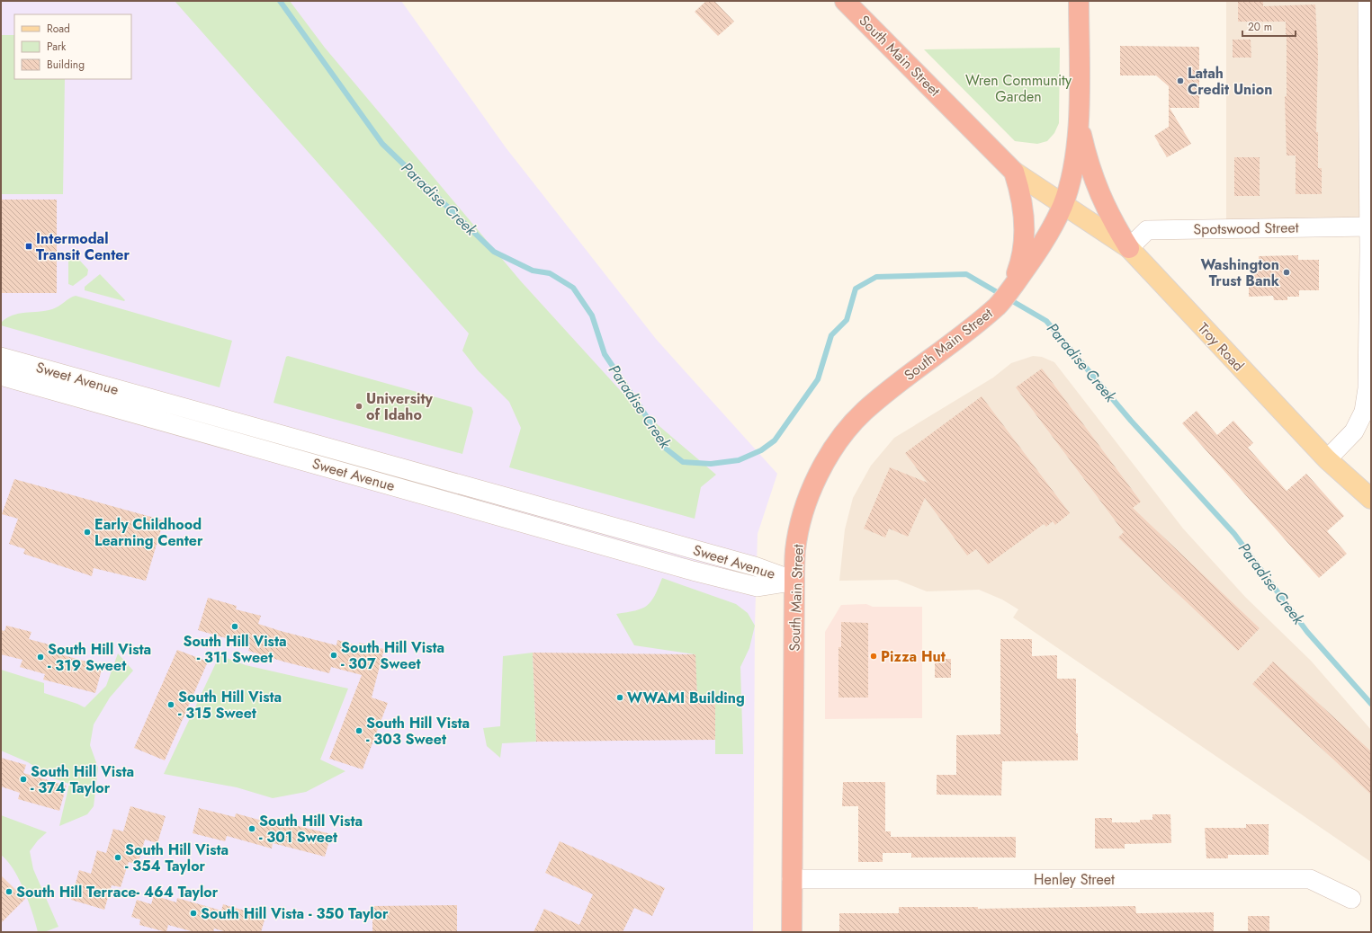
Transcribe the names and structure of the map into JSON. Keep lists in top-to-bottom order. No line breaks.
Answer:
{"streets":{"highway":["South Main Street"],"main road":["Troy Road"],"street":["Spotswood Street","Sweet Avenue","Henley Street"]},"crossings":[["South Main Street","Troy Road"],["South Main Street","Sweet Avenue"],["South Main Street","Henley Street"],["Spotswood Street","Troy Road"]],"water":["Paradise Creek"],"parks":["Wren Community Garden"],"places":{"other":["Latah Credit Union","Washington Trust Bank","University of Idaho","Early Childhood Learning Center","South Hill Vista - 311 Sweet","South Hill Vista - 307 Sweet","Pizza Hut","South Hill Vista - 319 Sweet","WWAMI Building","South Hill Vista - 315 Sweet","South Hill Vista - 303 Sweet","South Hill Vista - 374 Taylor","South Hill Vista - 301 Sweet","South Hill Vista - 354 Taylor","South Hill Terrace- 464 Taylor","South Hill Vista - 350 Taylor"],"transit":["Intermodal Transit Center"]},"legend":["Road","Park","Building"],"scale_bar":"20 m"}
